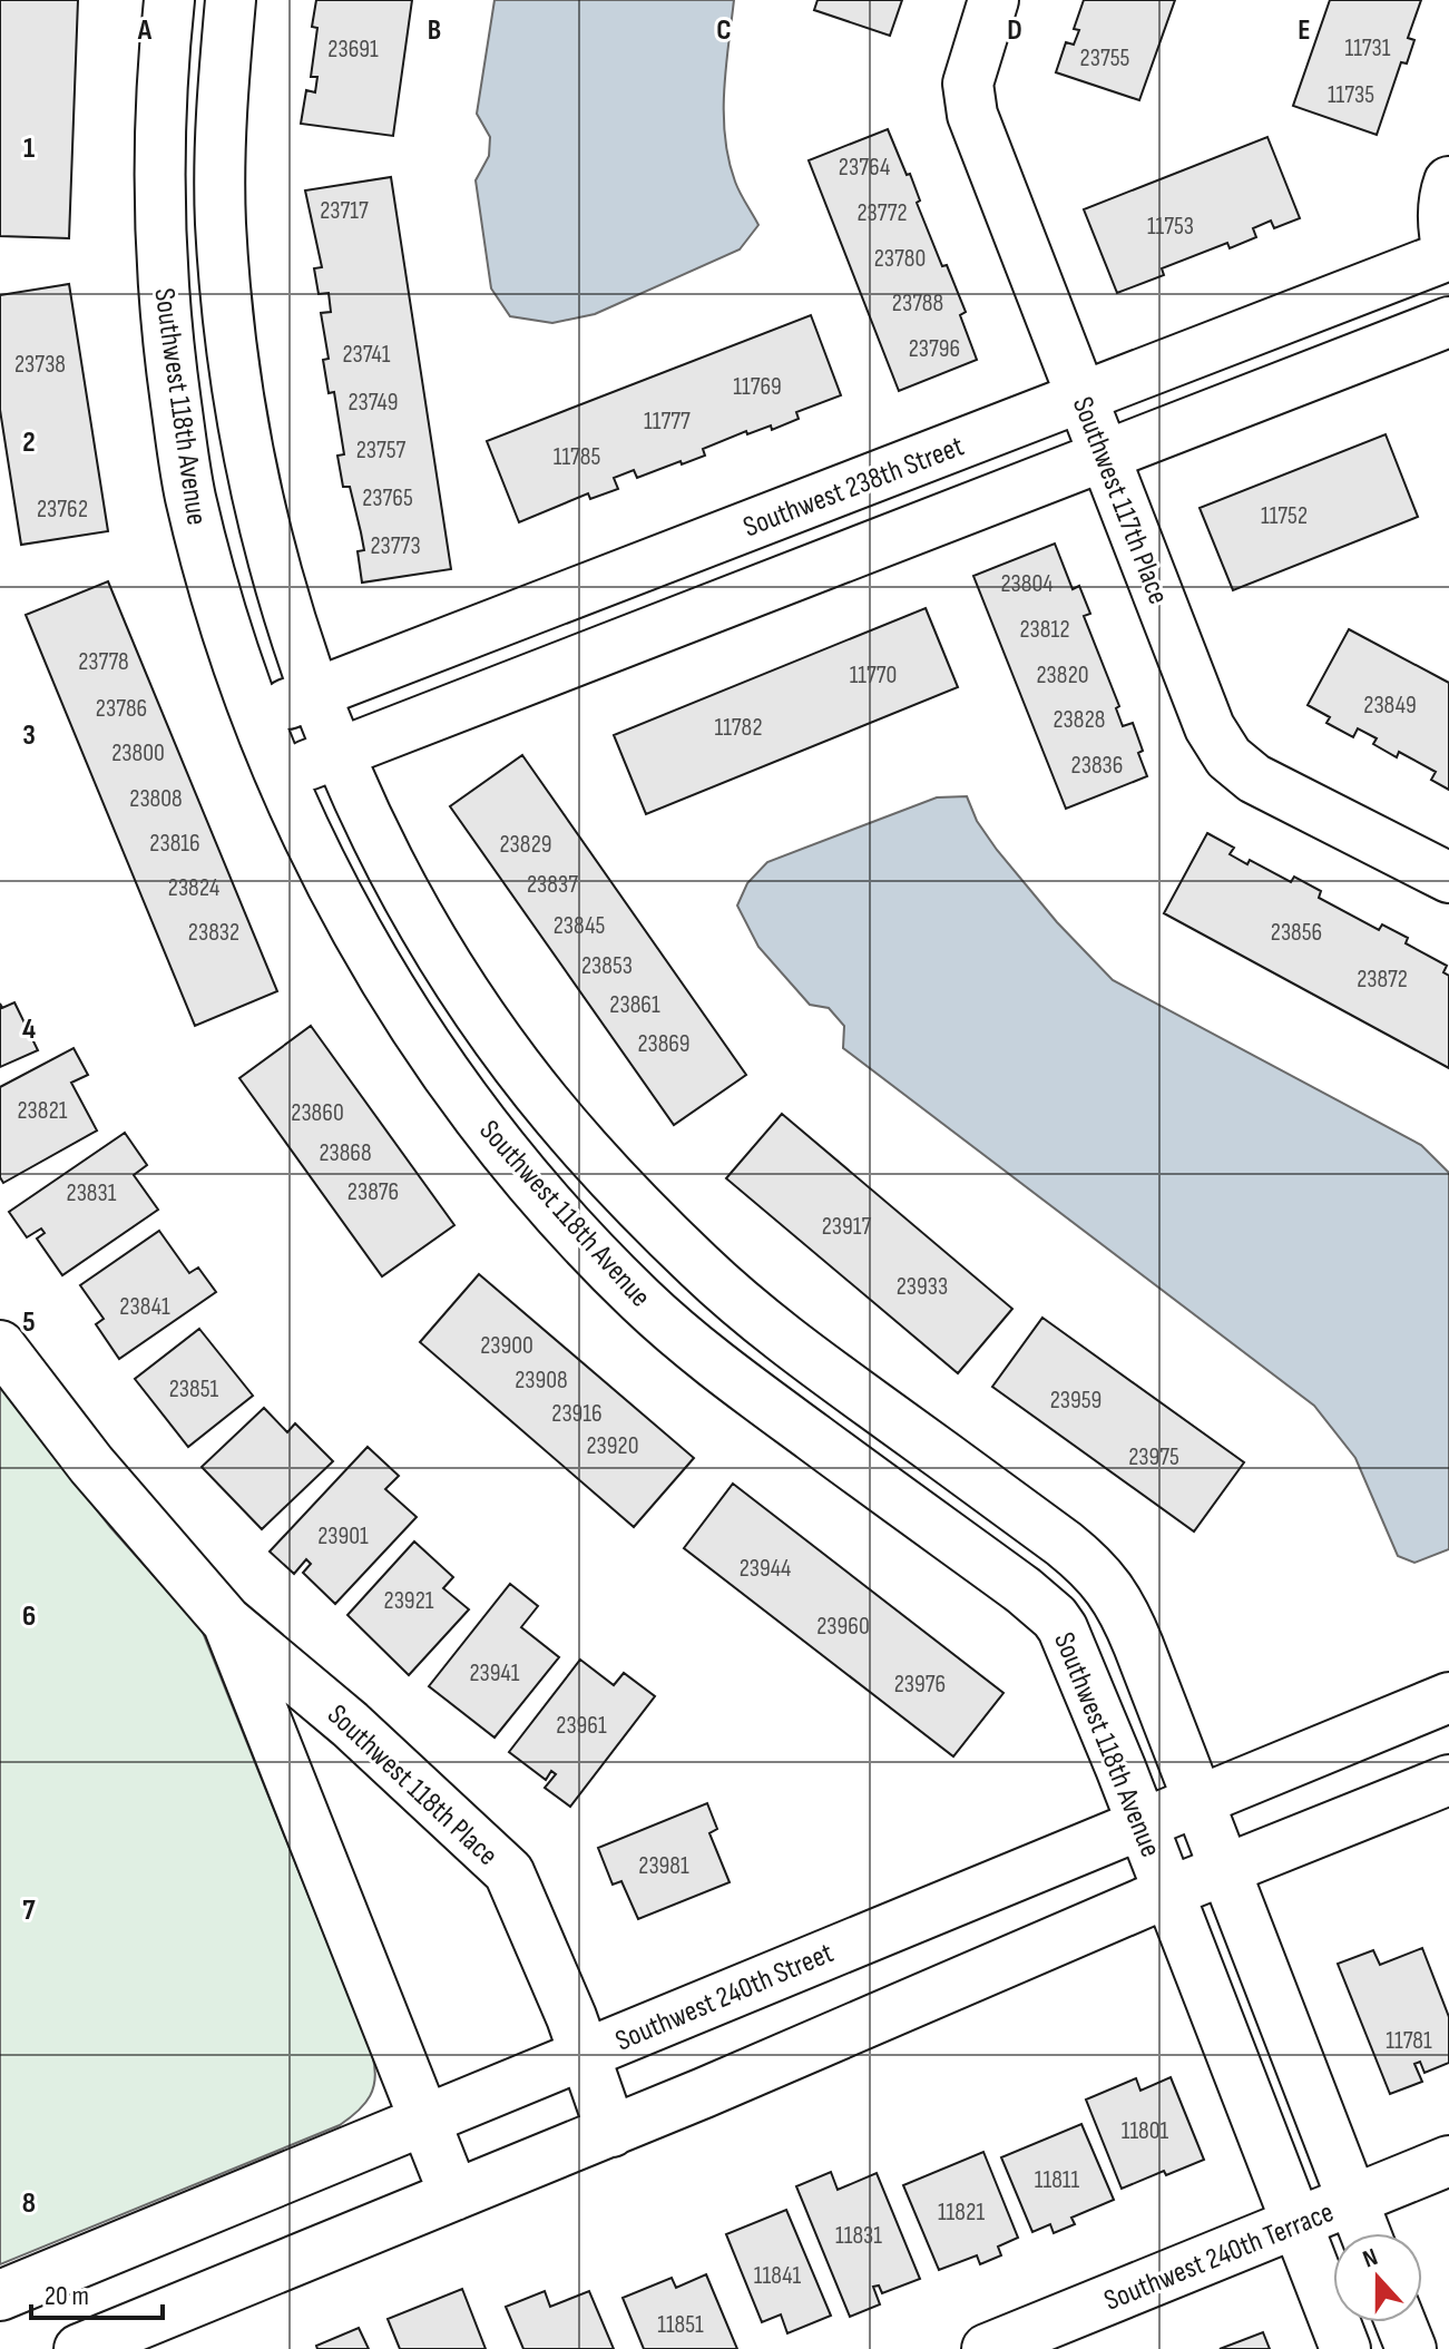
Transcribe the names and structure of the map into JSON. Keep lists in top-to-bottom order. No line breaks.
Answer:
{"streets":{"street":["Southwest 118th Avenue","Southwest 238th Street","Southwest 117th Place","Southwest 118th Place","Southwest 240th Street","Southwest 240th Terrace"]},"crossings":[["Southwest 118th Avenue","Southwest 238th Street"],["Southwest 118th Avenue","Southwest 240th Street"],["Southwest 118th Avenue","Southwest 240th Terrace"],["Southwest 238th Street","Southwest 117th Place"],["Southwest 118th Place","Southwest 240th Street"]],"house_numbers":["11731","23691","23755","11735","23764","23717","23772","11753","23780","23788","23796","23741","23738","11769","23749","11777","23757","11785","23765","23762","11752","23773","23804","23812","23778","11770","23820","23849","23786","23828","11782","23800","23836","23808","23816","23829","23837","23824","23845","23832","23856","23853","23872","23861","23869","23821","23860","23868","23876","23831","23917","23933","23841","23900","23908","23851","23959","23916","23920","23975","23901","23944","23921","23960","23941","23976","23961","23981","11781","11801","11811","11821","11831","11841","11851"],"scale_bar":"20 m","north":"top","grid":{"columns":["A","B","C","D","E"],"rows":["1","2","3","4","5","6","7","8"]}}
